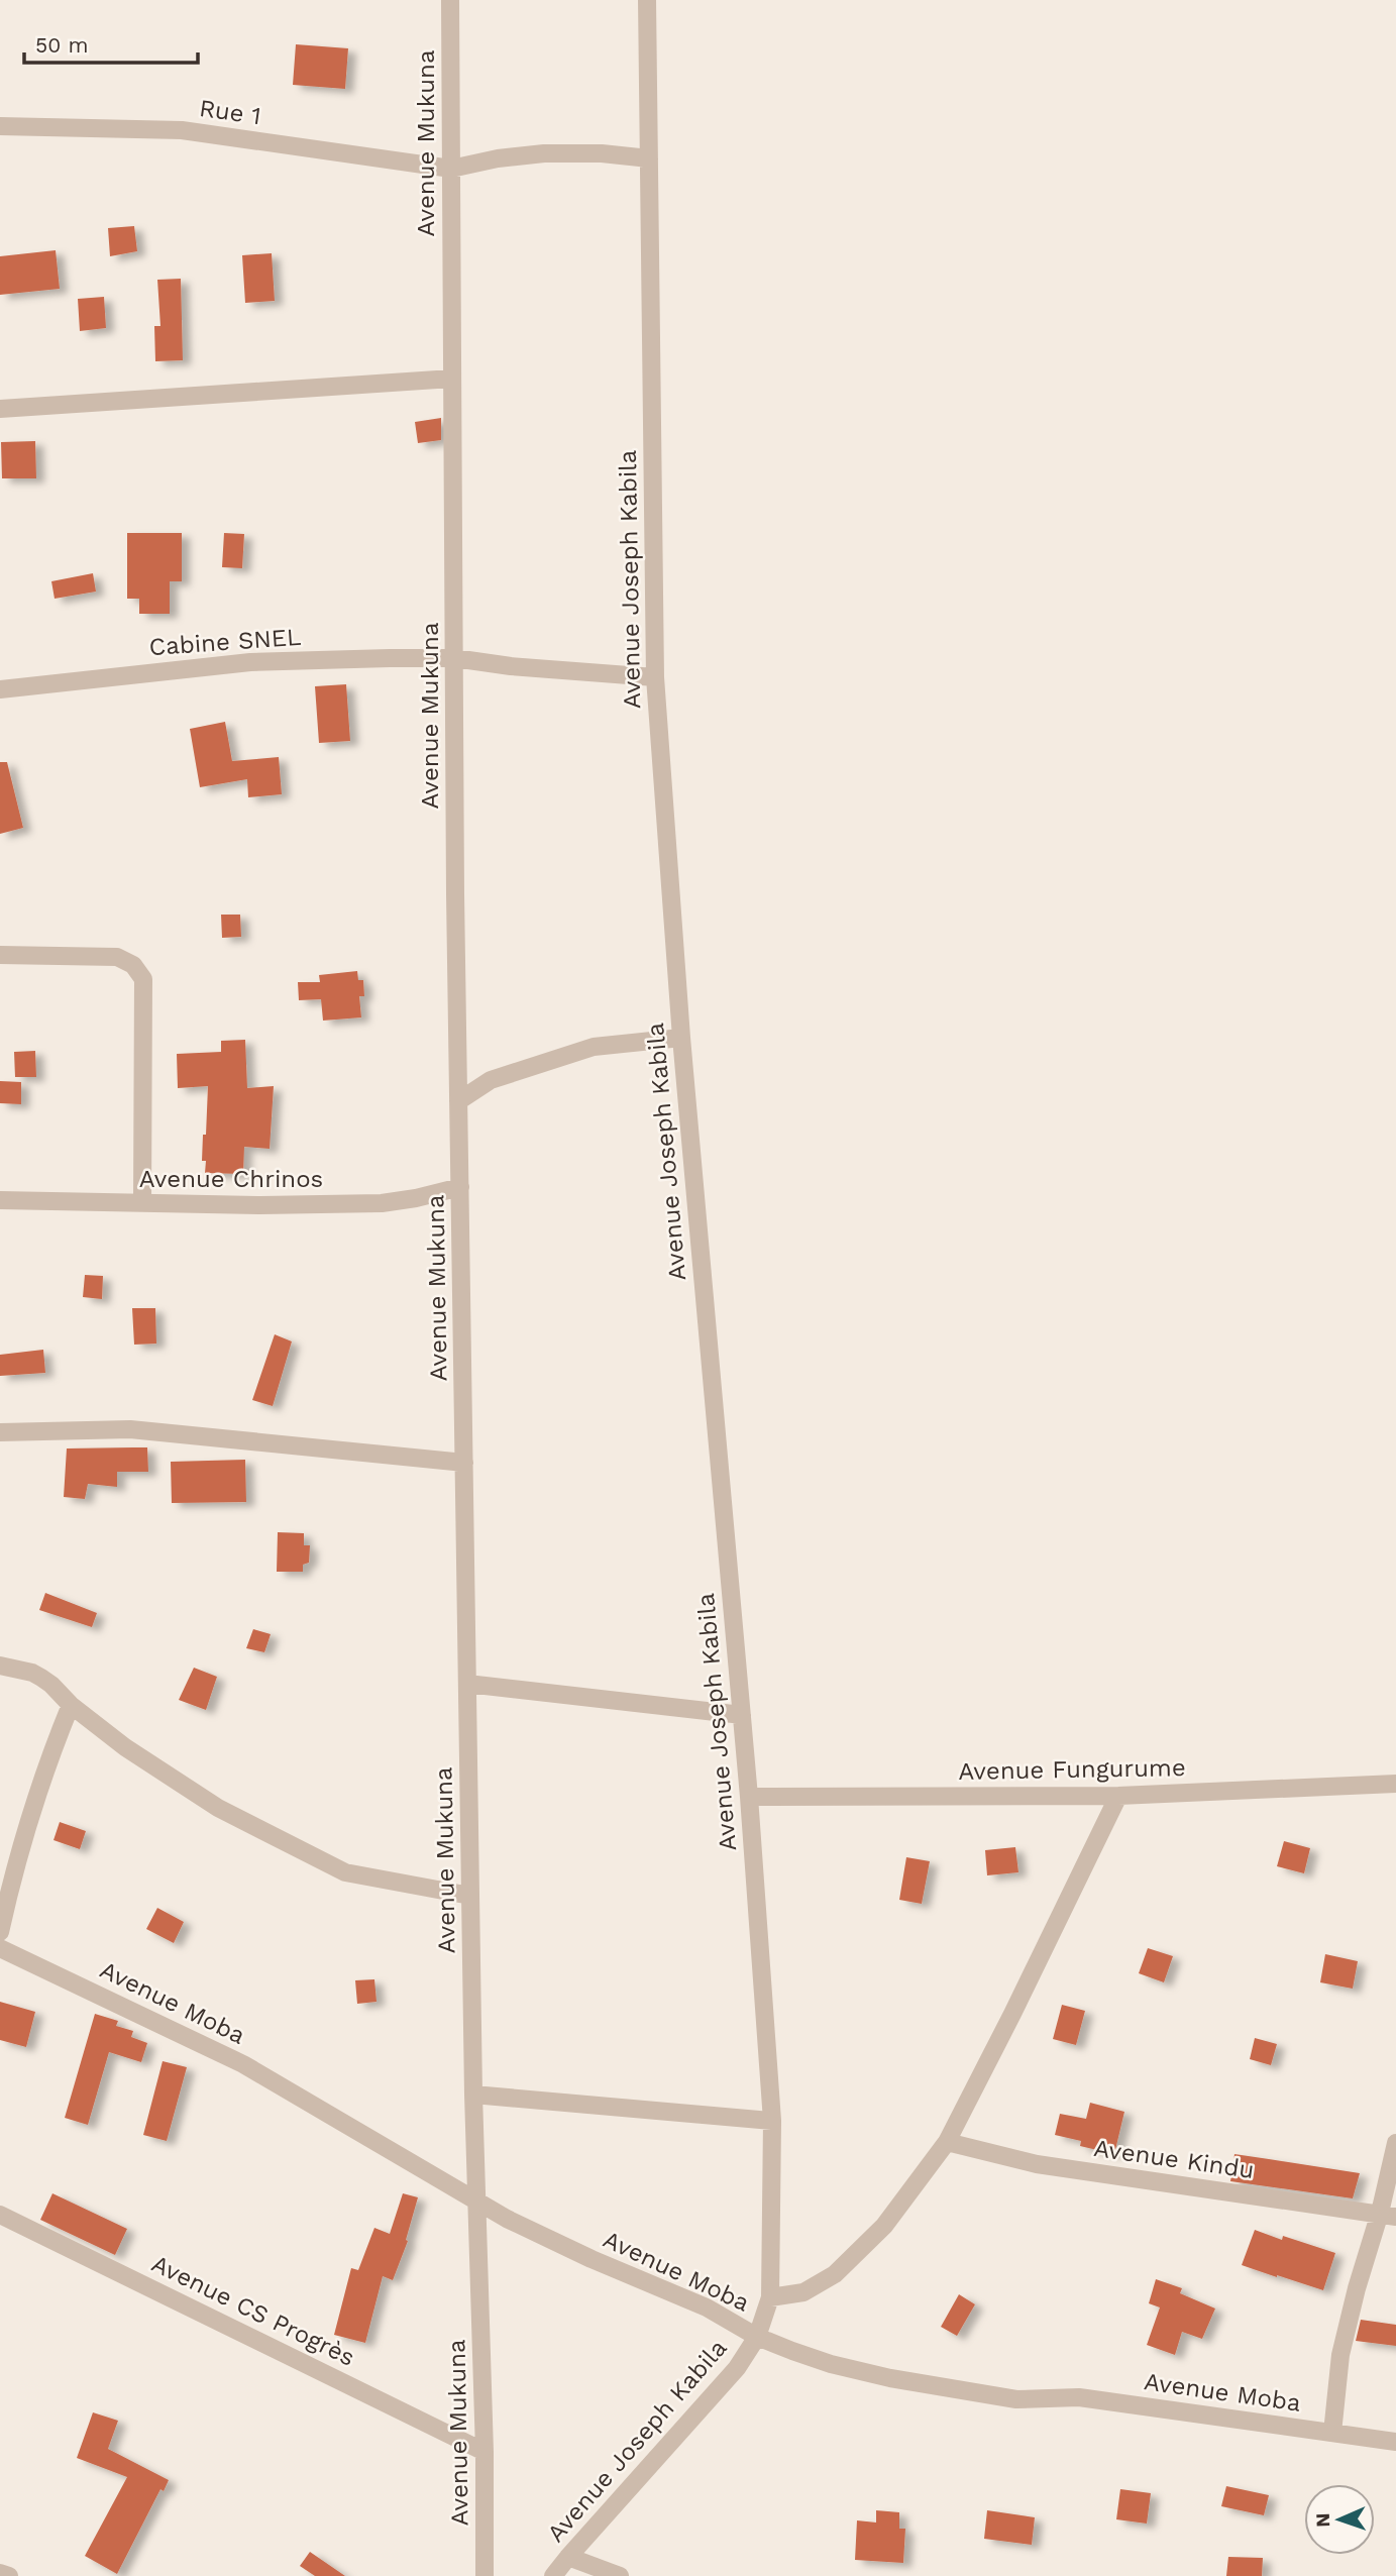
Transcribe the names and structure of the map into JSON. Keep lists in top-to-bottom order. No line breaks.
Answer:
{"streets":{"street":["Rue 1","Avenue Mukuna","Avenue Joseph Kabila","Cabine SNEL","Avenue Chrinos","Avenue Fungurume","Avenue Moba","Avenue Kindu","Avenue CS Progrès"]},"crossings":[["Rue 1","Avenue Mukuna"],["Rue 1","Avenue Joseph Kabila"],["Avenue Mukuna","Cabine SNEL"],["Avenue Mukuna","Avenue Chrinos"],["Avenue Mukuna","Avenue Moba"],["Avenue Mukuna","Avenue CS Progrès"],["Avenue Joseph Kabila","Cabine SNEL"],["Avenue Joseph Kabila","Avenue Fungurume"],["Avenue Joseph Kabila","Avenue Moba"]],"scale_bar":"50 m","north":"left"}
